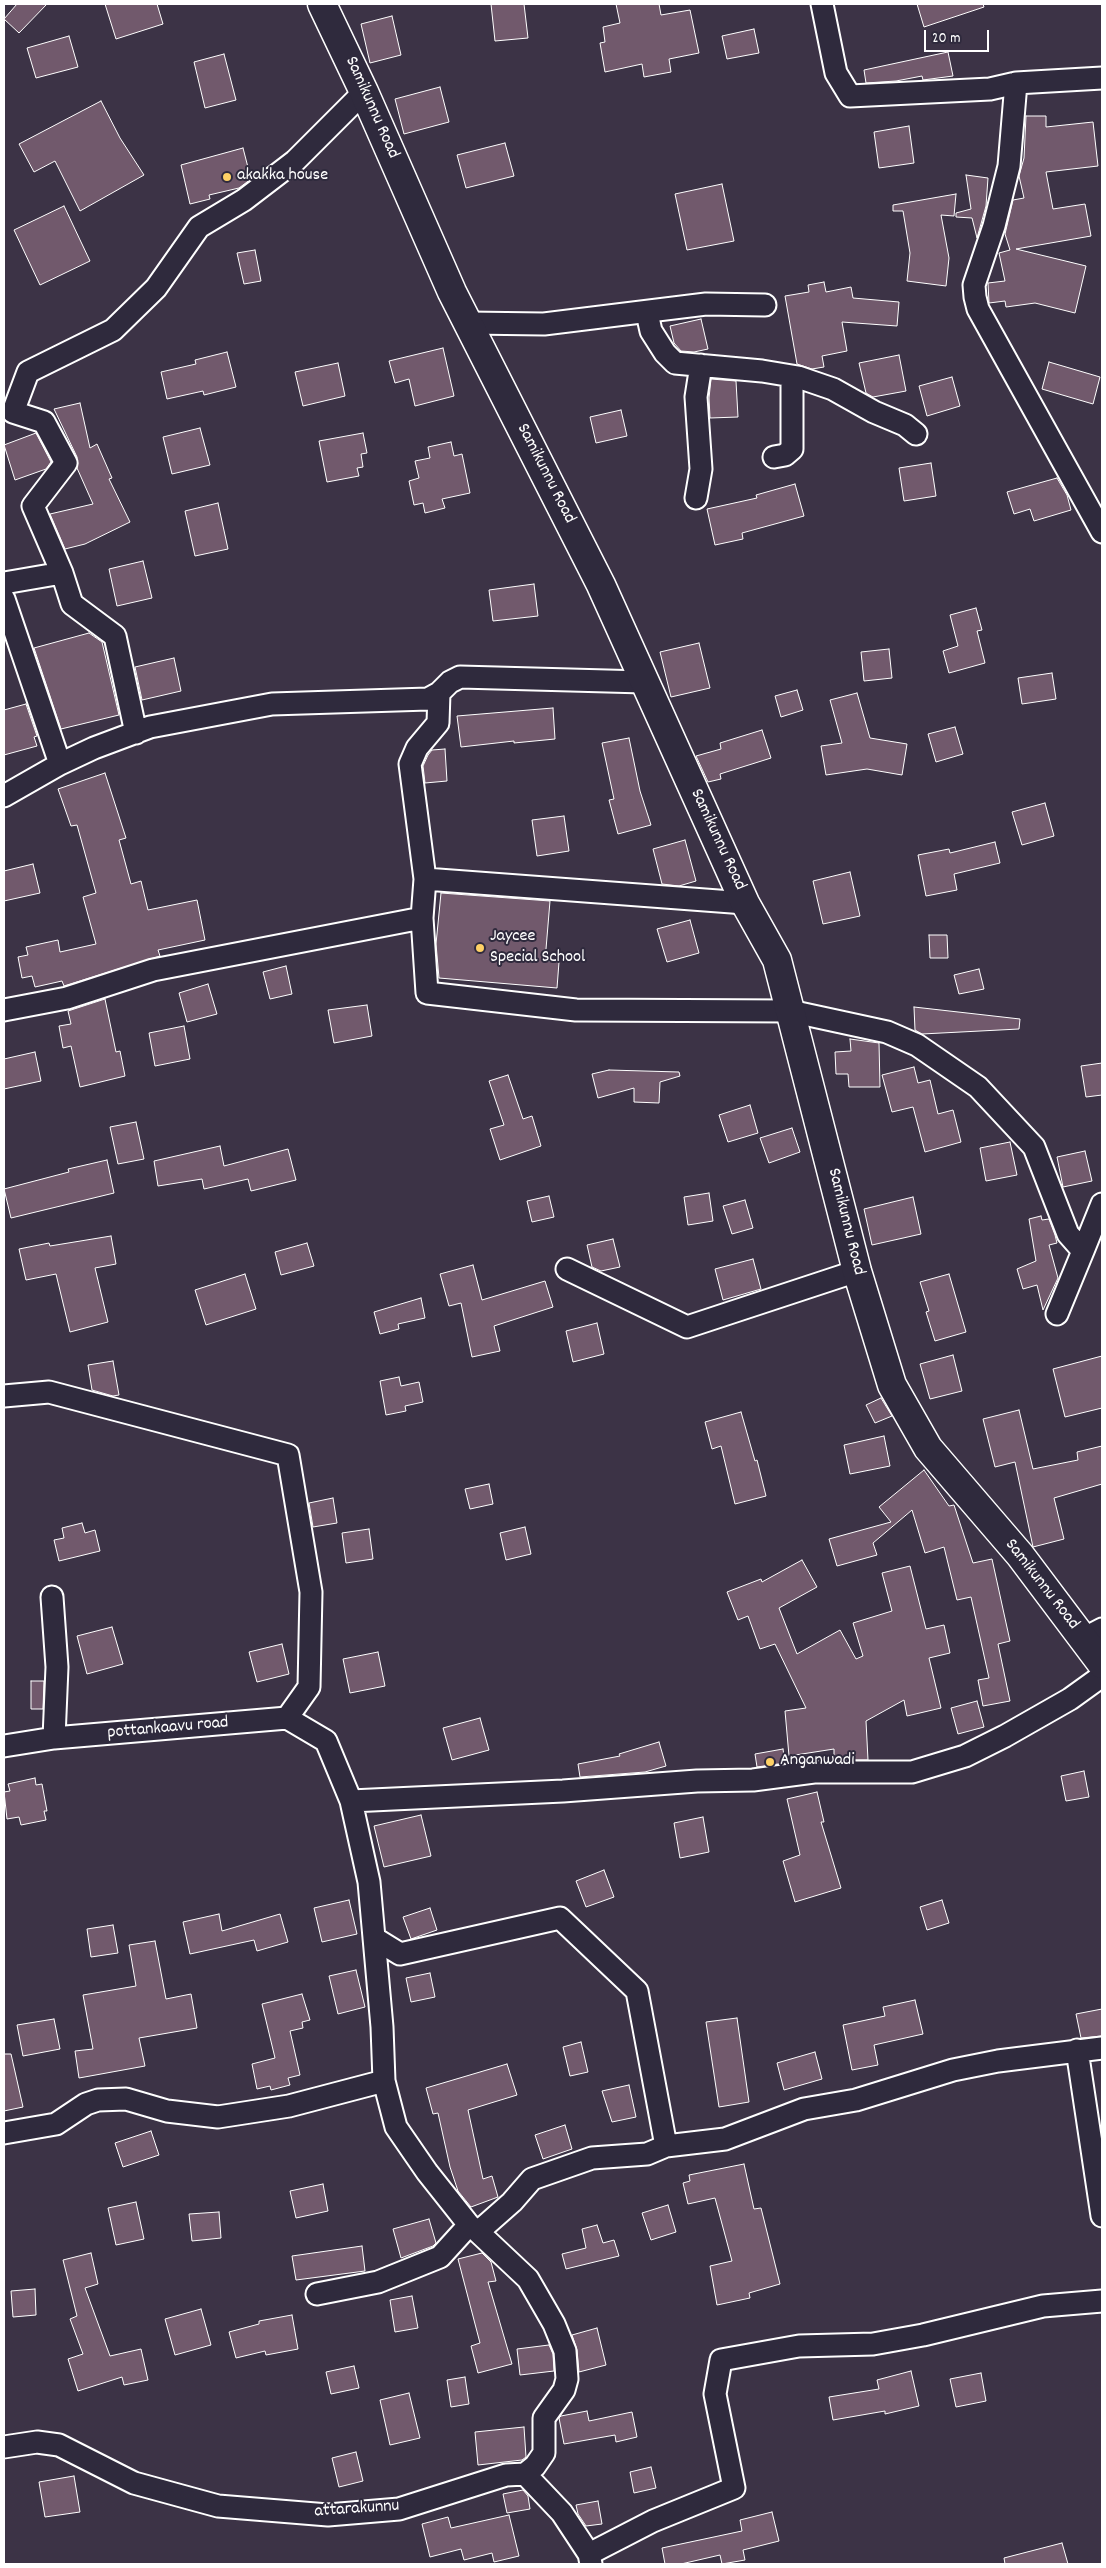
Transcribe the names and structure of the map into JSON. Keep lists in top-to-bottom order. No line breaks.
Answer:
{"streets":{"main road":["Samikunnu Road"],"street":["pottankaavu road","attarakunnu"]},"places":["akakka house","Jaycee Special School","Anganwadi"],"scale_bar":"20 m"}
